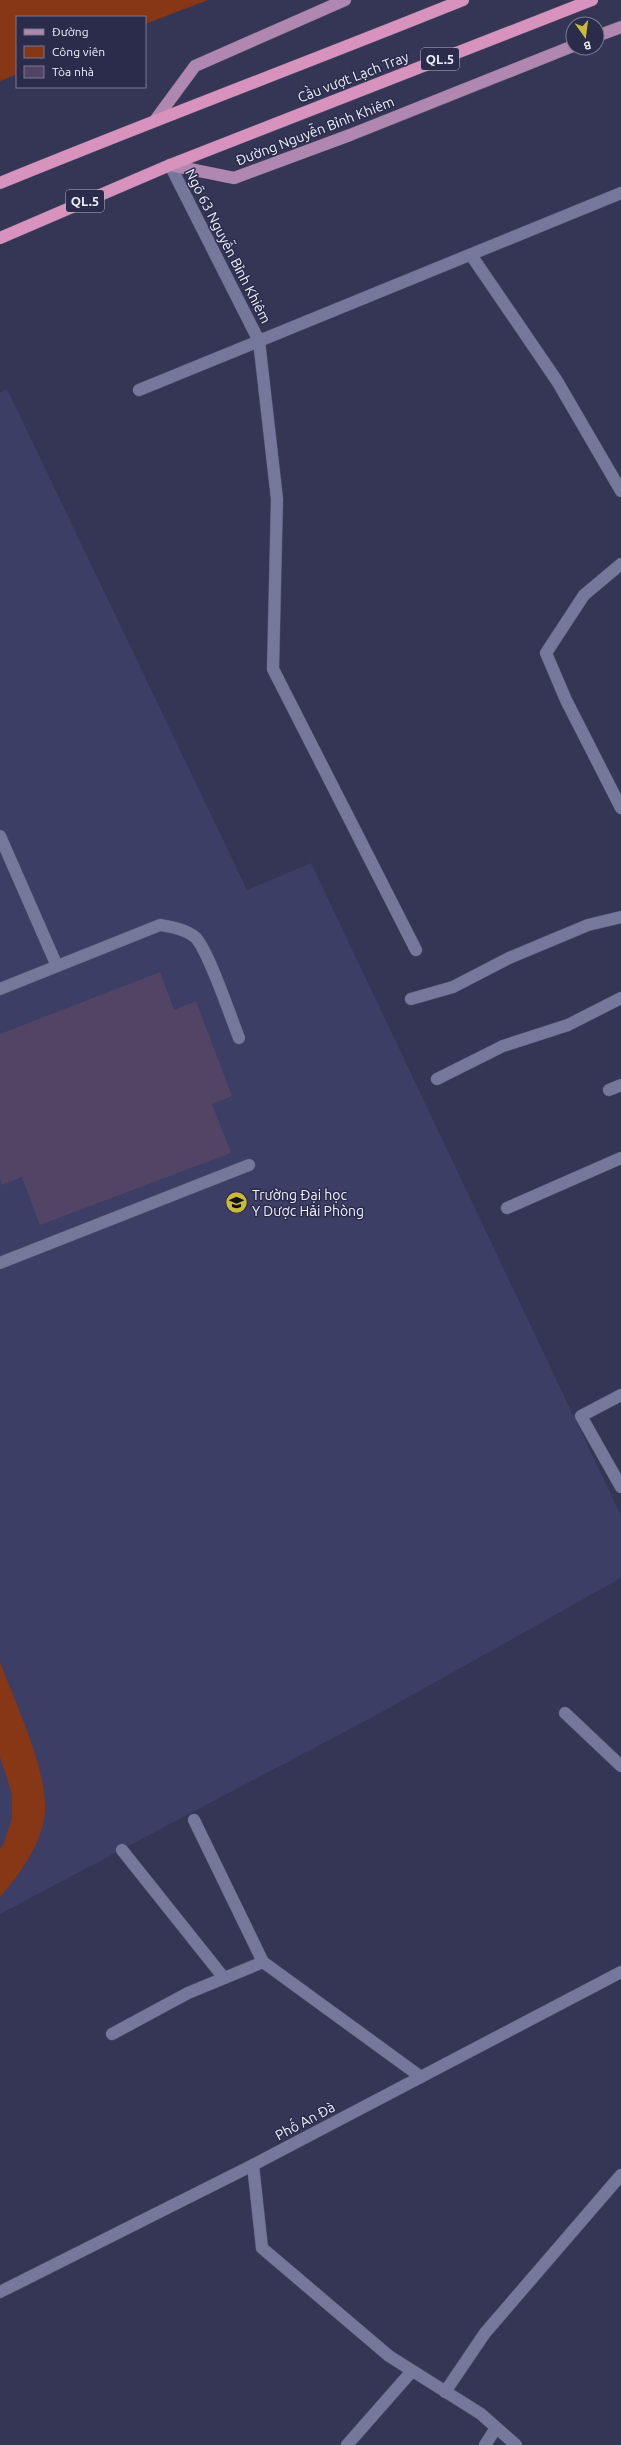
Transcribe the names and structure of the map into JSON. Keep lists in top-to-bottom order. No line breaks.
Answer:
{"streets":{"highway":["QL.5","Cầu vượt Lạch Tray"],"main road":["Đường Nguyễn Bỉnh Khiêm"],"street":["Ngõ 63 Nguyễn Bỉnh Khiêm","Phố An Đà"]},"crossings":[["QL.5","Cầu vượt Lạch Tray"],["QL.5","Đường Nguyễn Bỉnh Khiêm"],["QL.5","Ngõ 63 Nguyễn Bỉnh Khiêm"],["Cầu vượt Lạch Tray","Đường Nguyễn Bỉnh Khiêm"],["Cầu vượt Lạch Tray","Ngõ 63 Nguyễn Bỉnh Khiêm"],["Đường Nguyễn Bỉnh Khiêm","Ngõ 63 Nguyễn Bỉnh Khiêm"]],"places":{"school or university":["Trường Đại học Y Dược Hải Phòng"]},"legend":["Đường","Công viên","Tòa nhà"],"north":"bottom"}
